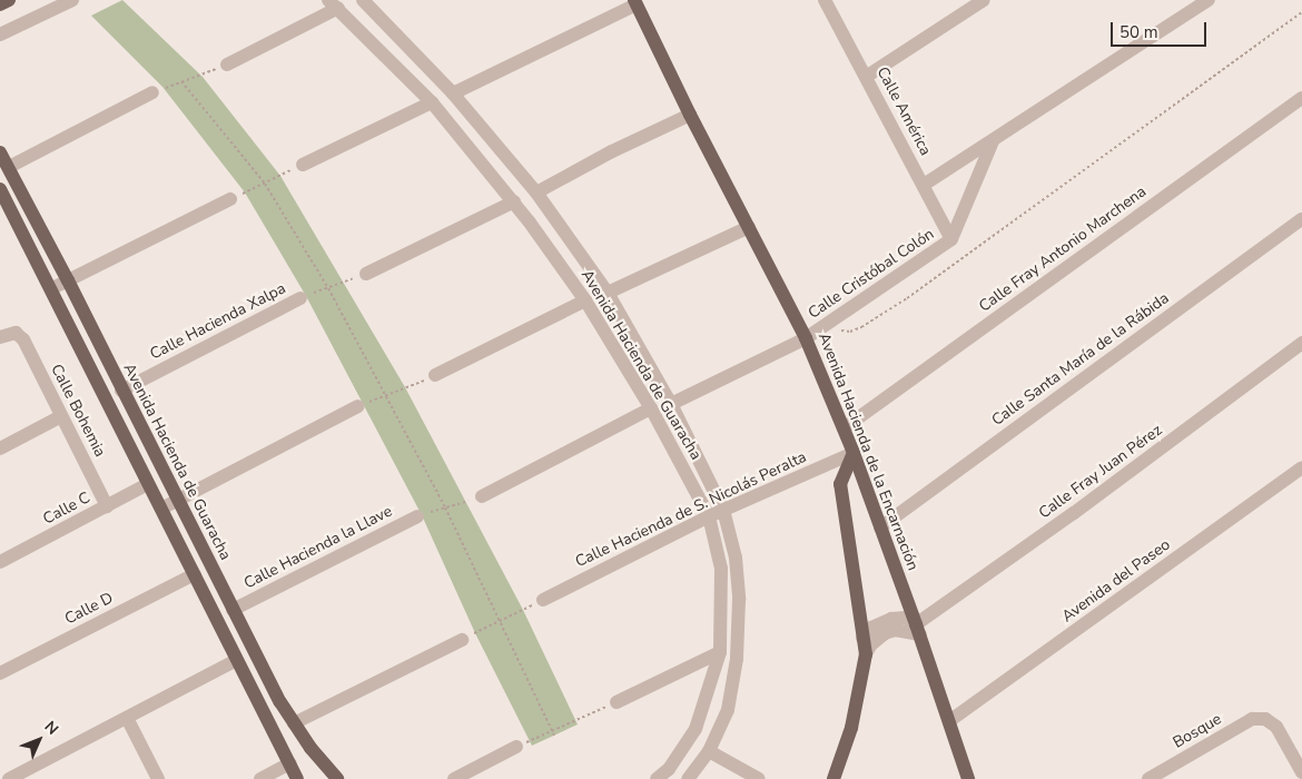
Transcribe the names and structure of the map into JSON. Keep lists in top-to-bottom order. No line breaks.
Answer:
{"streets":{"main road":["Avenida Hacienda de Guaracha","Avenida Hacienda de la Encarnación"],"street":["Calle América","Calle Fray Antonio Marchena","Calle Cristóbal Colón","Calle Hacienda Xalpa","Calle Santa María de la Rábida","Calle Bohemia","Calle Fray Juan Pérez","Calle C","Calle Hacienda de S. Nicolás Peralta","Calle Hacienda la Llave","Avenida del Paseo","Calle D","Bosque"]},"crossings":[["Calle América","Calle Cristóbal Colón"],["Calle Fray Antonio Marchena","Avenida Hacienda de la Encarnación"],["Calle Cristóbal Colón","Avenida Hacienda de la Encarnación"],["Calle Hacienda Xalpa","Avenida Hacienda de Guaracha"],["Calle Santa María de la Rábida","Avenida Hacienda de la Encarnación"],["Avenida Hacienda de Guaracha","Calle Hacienda de S. Nicolás Peralta"],["Avenida Hacienda de Guaracha","Calle Hacienda la Llave"],["Calle Bohemia","Calle C"],["Avenida Hacienda de la Encarnación","Calle Fray Juan Pérez"],["Avenida Hacienda de la Encarnación","Calle Hacienda de S. Nicolás Peralta"],["Avenida Hacienda de la Encarnación","Avenida del Paseo"]],"scale_bar":"50 m","north":"top right"}
